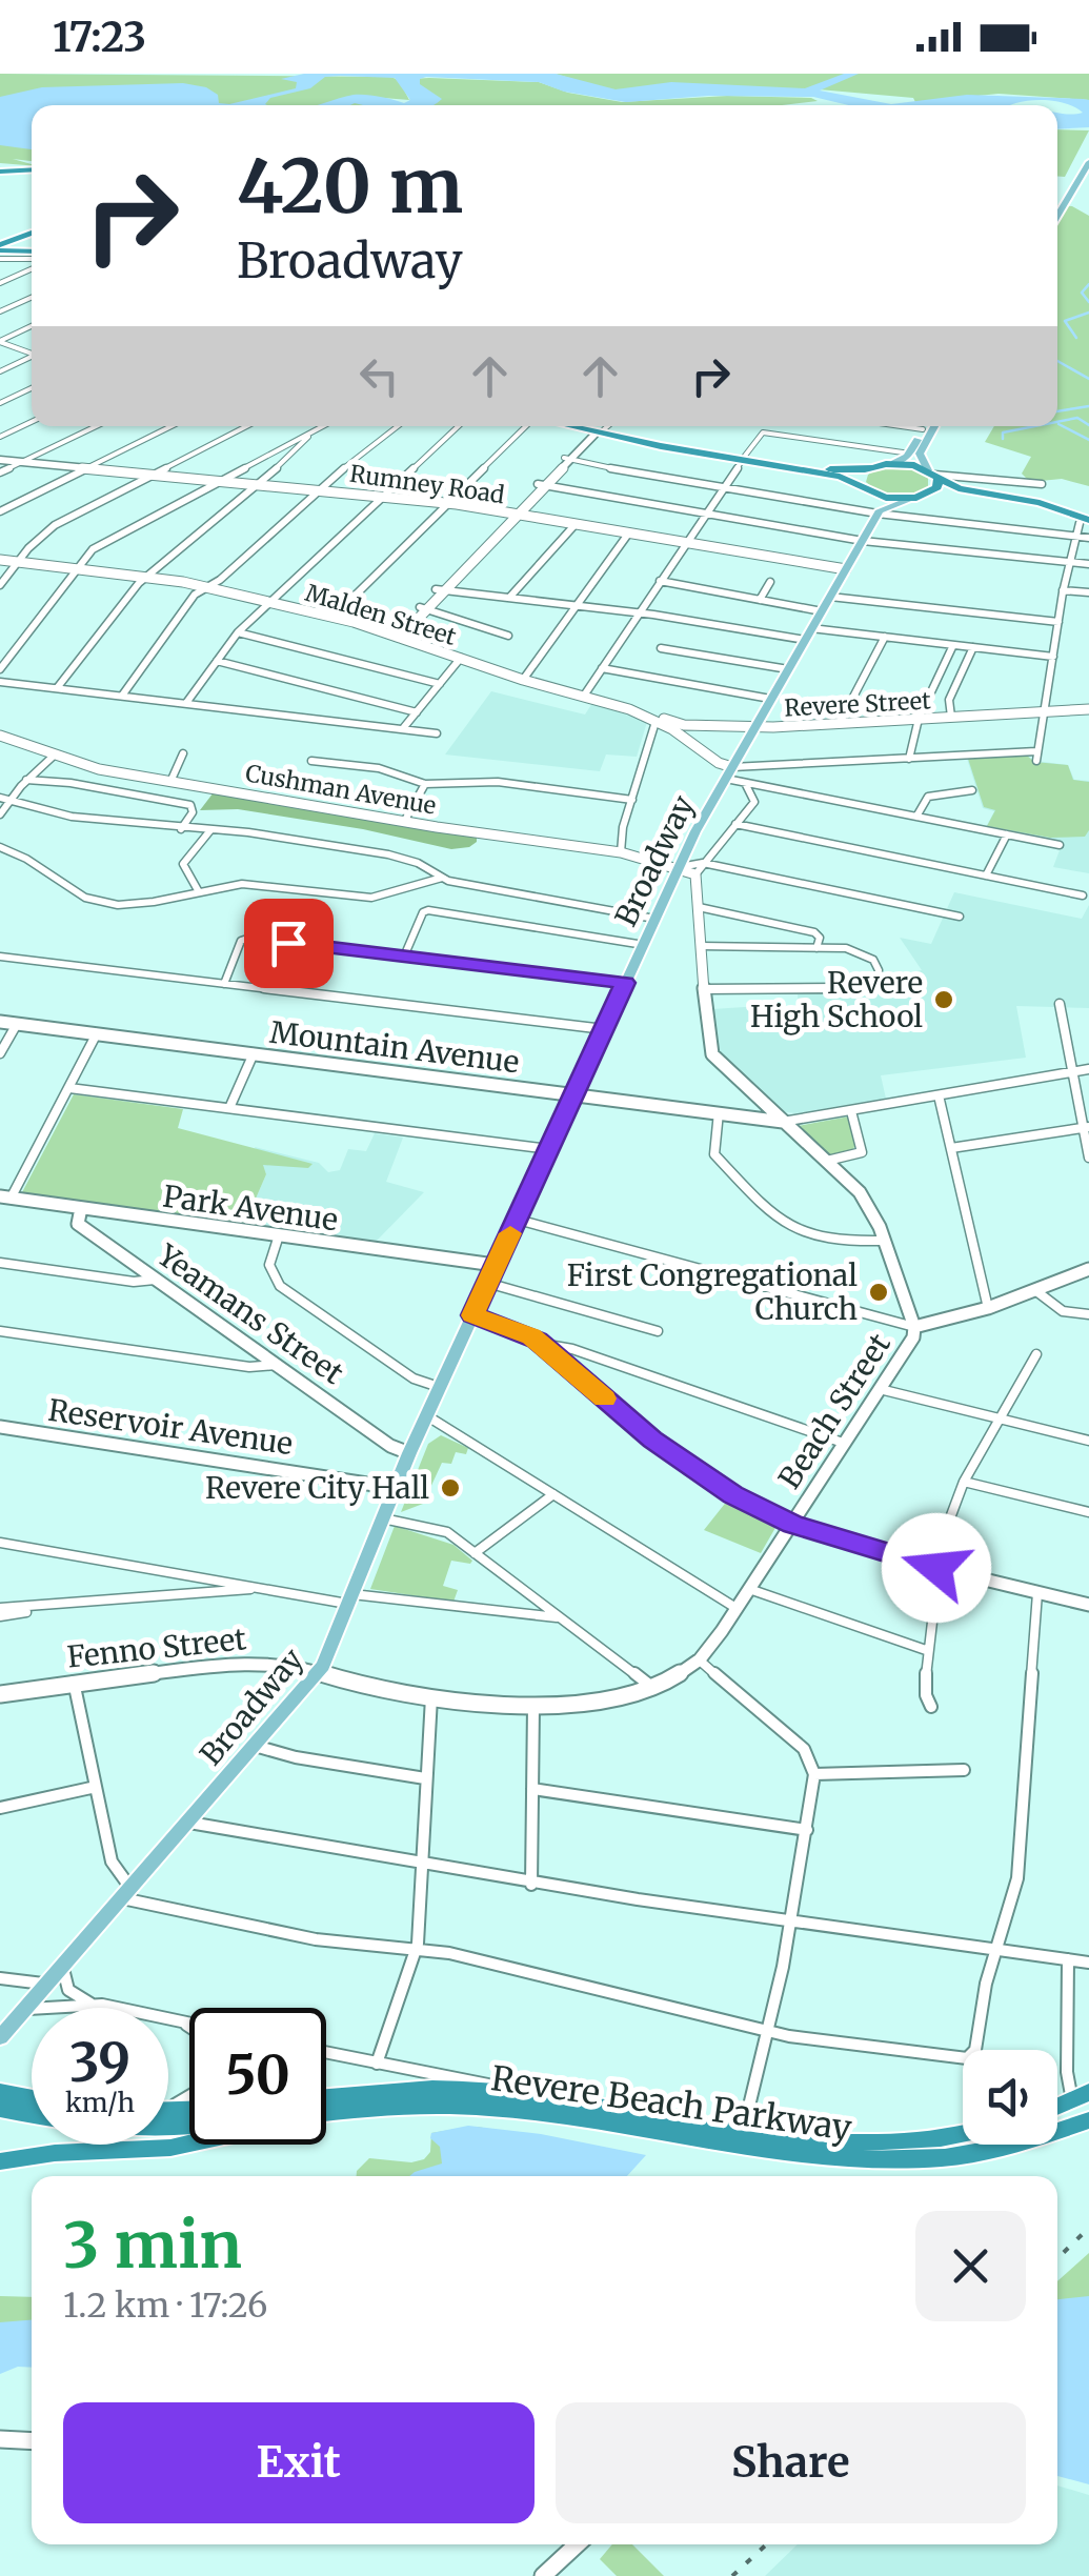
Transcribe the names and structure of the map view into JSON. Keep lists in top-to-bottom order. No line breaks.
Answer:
{"streets":{"highway":["Revere Beach Parkway"],"main road":["Broadway"],"street":["Rumney Road","Malden Street","Revere Street","Cushman Avenue","Mountain Avenue","Park Avenue","Yeamans Street","Beach Street","Reservoir Avenue","Fenno Street"]},"crossings":[["Rumney Road","Broadway"],["Malden Street","Revere Street"],["Malden Street","Broadway"],["Revere Street","Broadway"],["Cushman Avenue","Broadway"],["Broadway","Mountain Avenue"],["Broadway","Park Avenue"],["Broadway","Yeamans Street"],["Broadway","Beach Street"],["Broadway","Reservoir Avenue"],["Broadway","Fenno Street"],["Park Avenue","Yeamans Street"],["Beach Street","Fenno Street"]],"places":["Revere High School","First Congregational Church","Revere City Hall"],"page":{"status":"17:23","turn":["420 m","Broadway"],"speed":"39 km/h","limit":"50","heading":["3 min","1.2 km · 17:26"],"buttons":["Exit","Share"]}}
